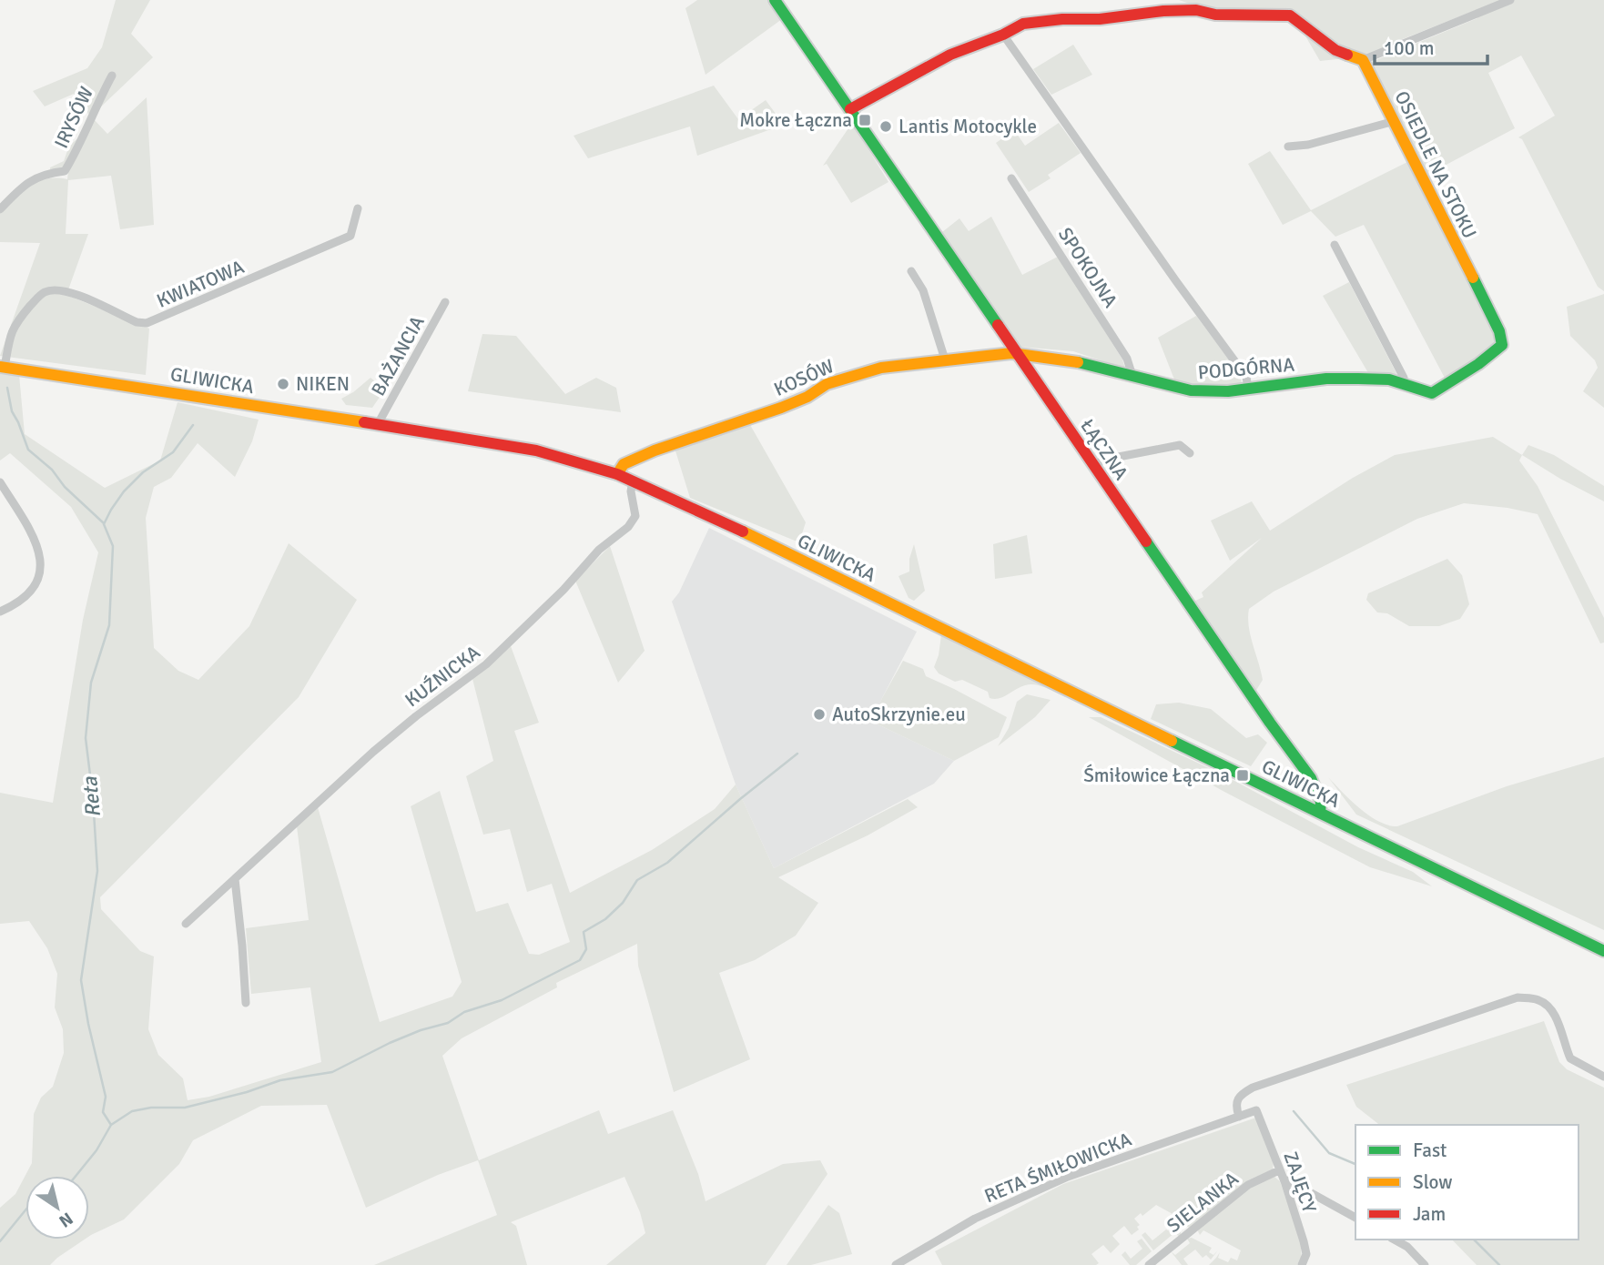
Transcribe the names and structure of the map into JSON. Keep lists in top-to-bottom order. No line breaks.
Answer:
{"streets":{"street":["IRYSÓW","OSIEDLE NA STOKU","SPOKOJNA","KWIATOWA","BAŻANCIA","PODGÓRNA","KOSÓW","GLIWICKA","ŁĄCZNA","KUŹNICKA","RETA ŚMIŁOWICKA","ZAJĘCY","SIELANKA"]},"crossings":[["OSIEDLE NA STOKU","PODGÓRNA"],["SPOKOJNA","PODGÓRNA"],["KWIATOWA","GLIWICKA"],["BAŻANCIA","GLIWICKA"],["PODGÓRNA","KOSÓW"],["PODGÓRNA","ŁĄCZNA"],["KOSÓW","GLIWICKA"],["KOSÓW","ŁĄCZNA"],["GLIWICKA","ŁĄCZNA"],["GLIWICKA","KUŹNICKA"],["RETA ŚMIŁOWICKA","ZAJĘCY"],["ZAJĘCY","SIELANKA"]],"water":["Reta"],"places":{"transit":["Mokre Łączna","Śmiłowice Łączna"],"other":["Lantis Motocykle","NIKEN","AutoSkrzynie.eu"]},"legend":["Fast","Slow","Jam"],"scale_bar":"100 m","north":"bottom right"}
